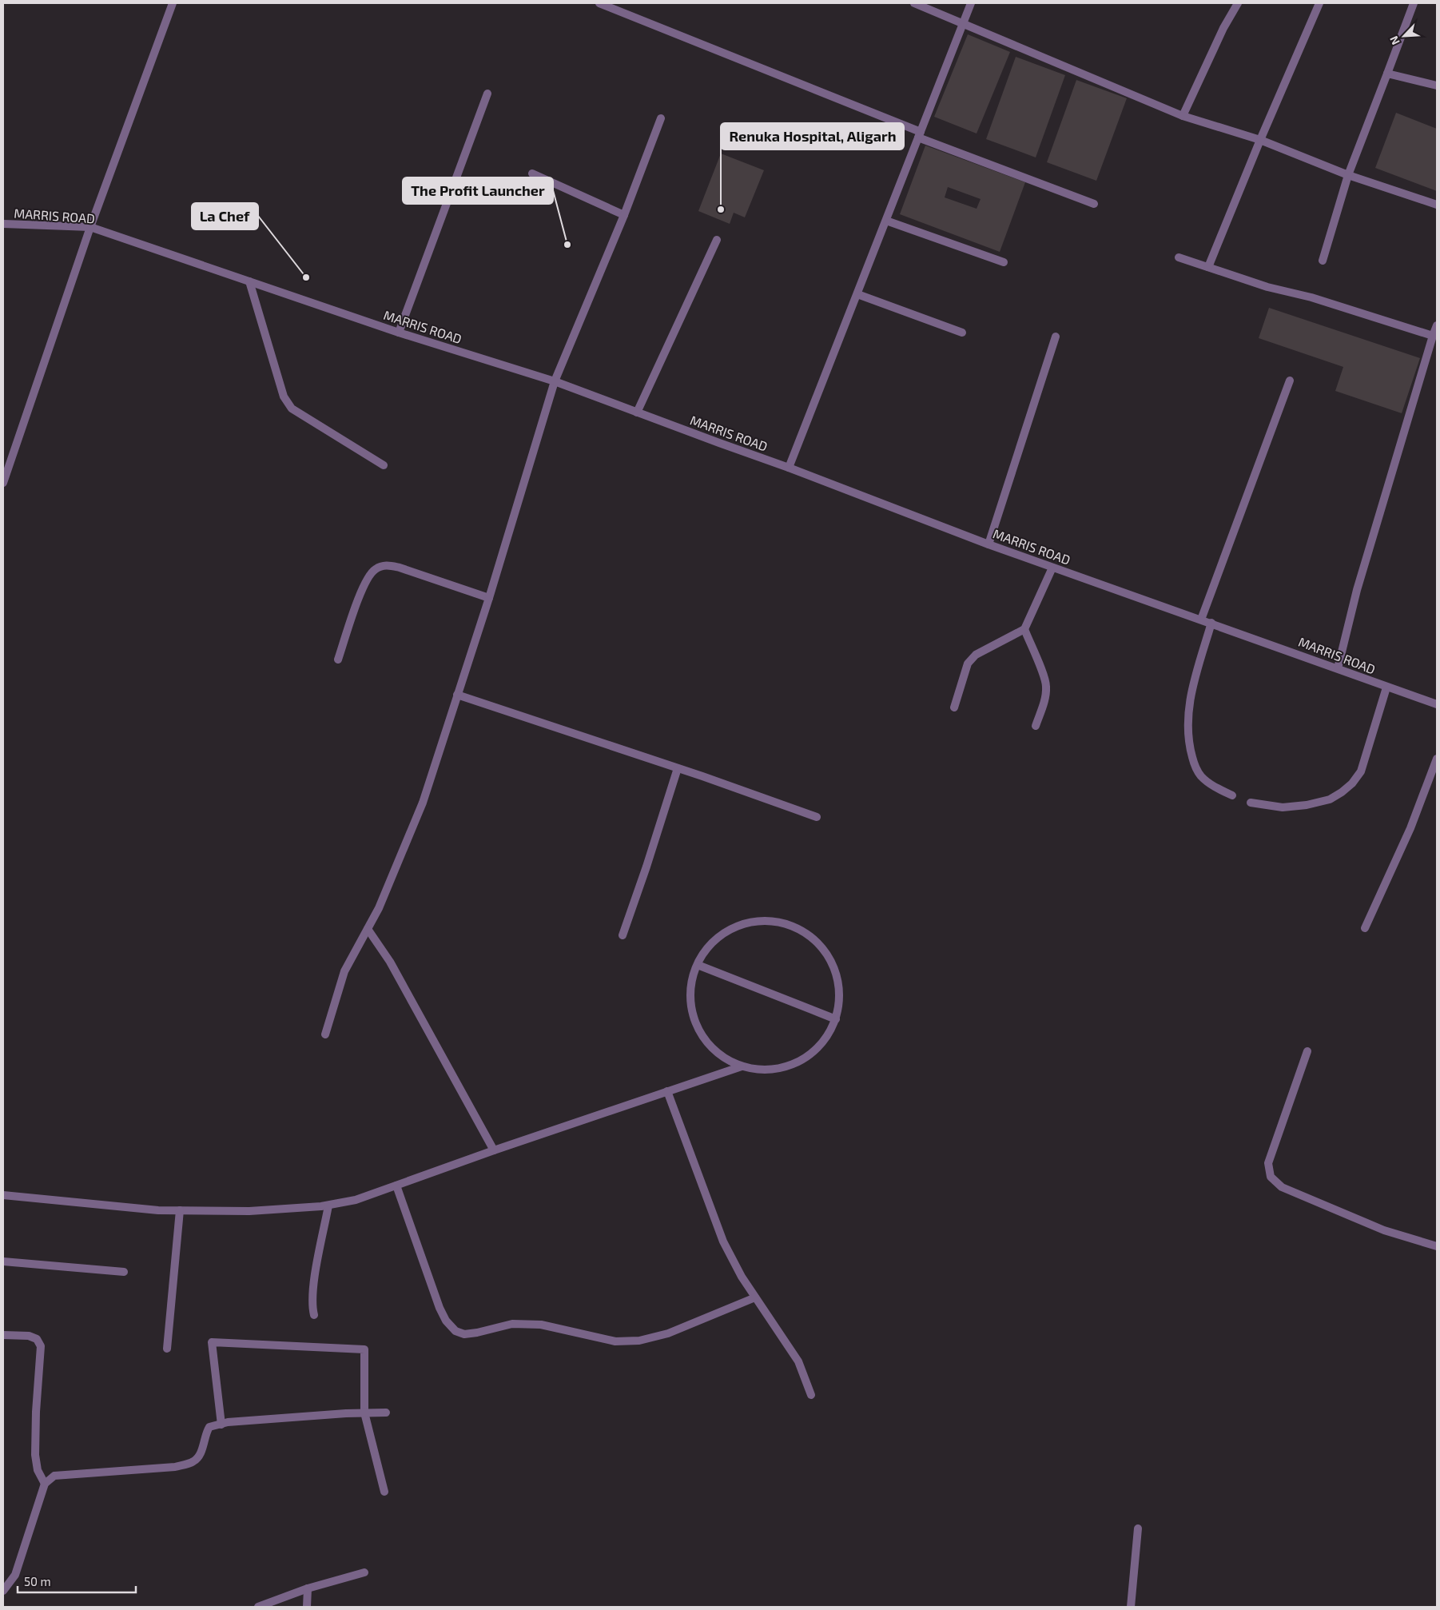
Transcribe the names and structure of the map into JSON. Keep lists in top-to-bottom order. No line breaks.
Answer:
{"streets":{"street":["MARRIS ROAD"]},"places":["Renuka Hospital, Aligarh","The Profit Launcher","La Chef"],"scale_bar":"50 m","north":"bottom left"}
